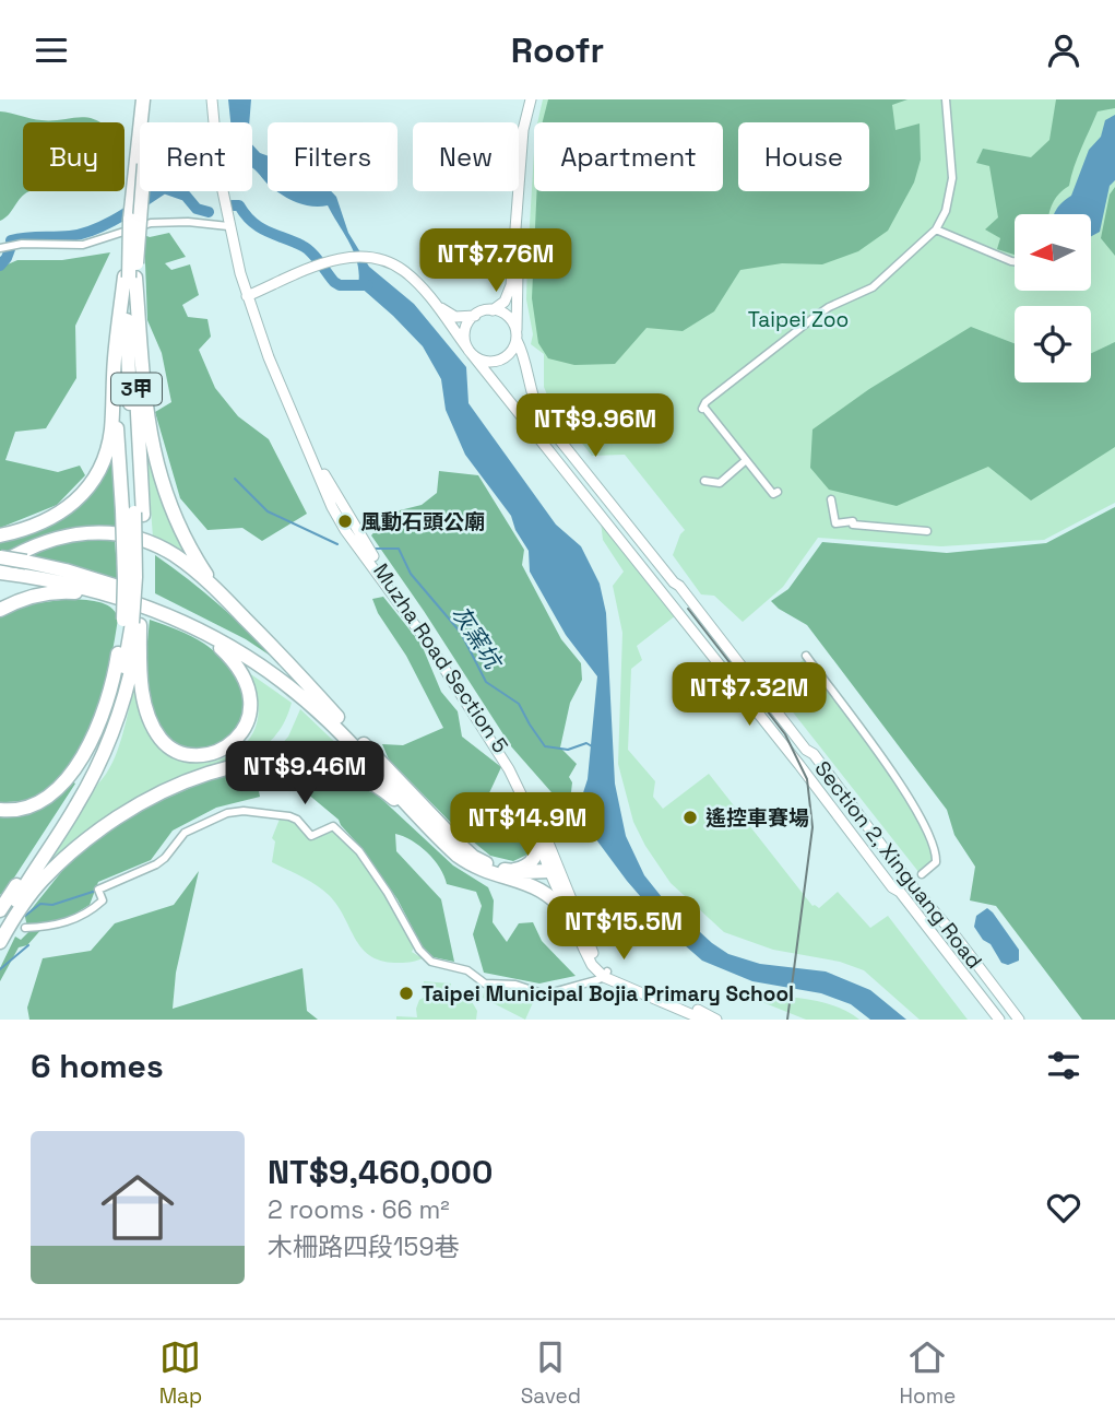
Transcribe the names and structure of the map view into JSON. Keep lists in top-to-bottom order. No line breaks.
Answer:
{"streets":{"highway":["3甲"],"street":["Muzha Road Section 5","Section 2, Xinguang Road"]},"crossings":[["Muzha Road Section 5","Section 2, Xinguang Road"]],"water":["灰窯坑"],"parks":["Taipei Zoo"],"places":["風動石頭公廟","遙控車賽場","Taipei Municipal Bojia Primary School"],"north":"left","page":{"header":"Roofr","chip":["Buy","Rent","Filters","New","Apartment","House"],"price":["NT$7.76M","NT$9.96M","NT$7.32M","NT$9.46M","NT$14.9M","NT$15.5M"],"heading":"6 homes","list":[{"name":"NT$9,460,000","note":"2 rooms · 66 m² · 木柵路四段159巷"}],"tabs":["Map","Saved","Home"]}}
